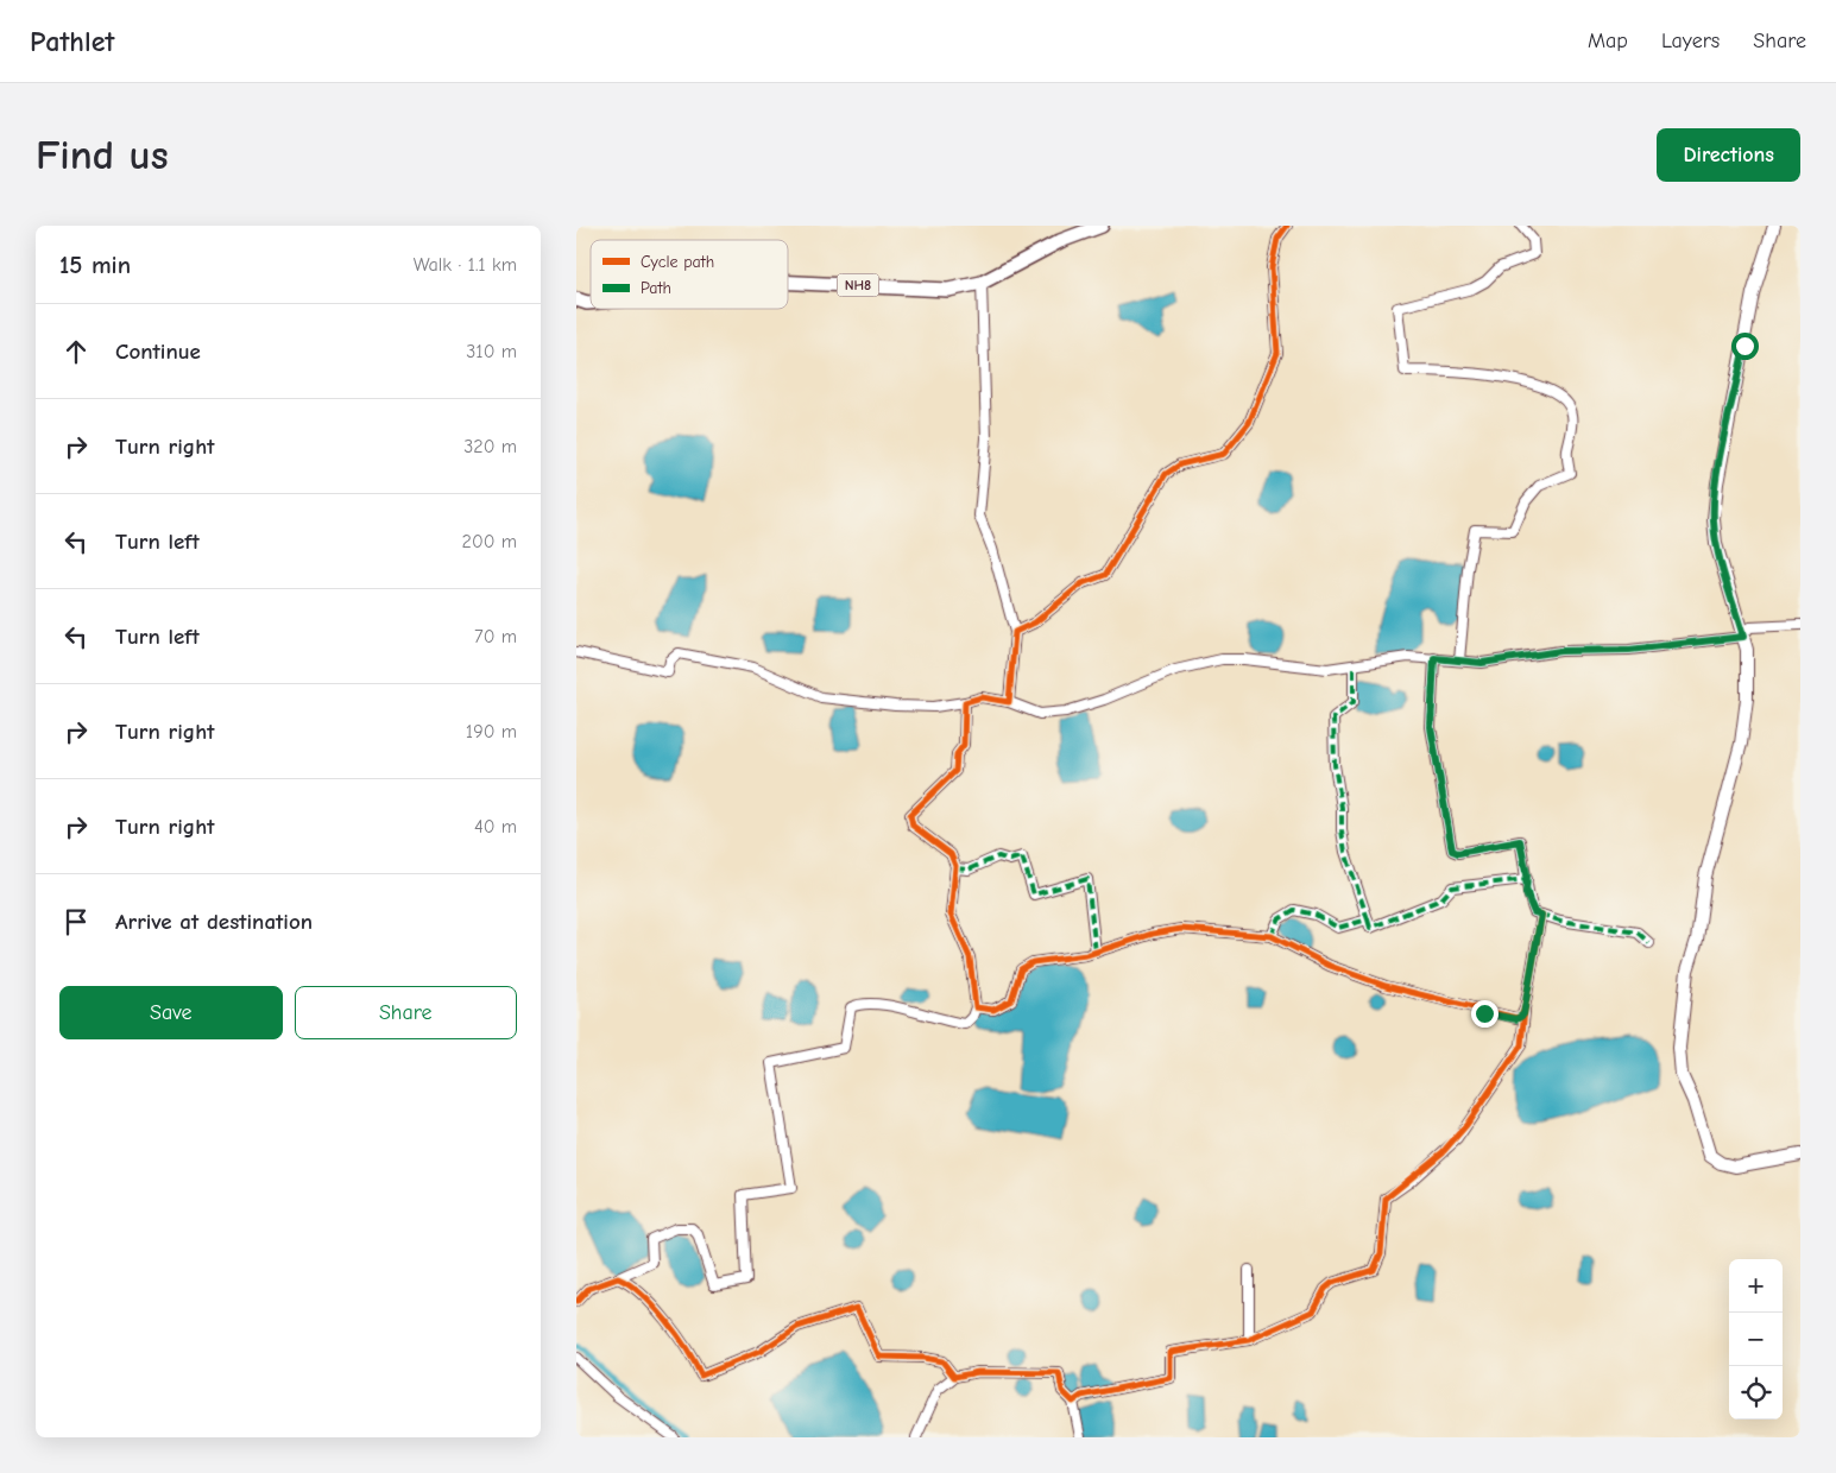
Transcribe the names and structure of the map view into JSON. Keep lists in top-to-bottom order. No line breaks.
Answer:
{"streets":{"highway":["NH8"]},"legend":["Cycle path","Path"],"page":{"header":"Pathlet","nav":["Map","Layers","Share"],"buttons":["Directions",["Save","Share"]],"title":"Find us","heading":["15 min","Walk · 1.1 km"],"list":[["Continue","310 m"],["Turn right","320 m"],["Turn left","200 m"],["Turn left","70 m"],["Turn right","190 m"],["Turn right","40 m"],"Arrive at destination"],"map_buttons":["+","−"]}}
